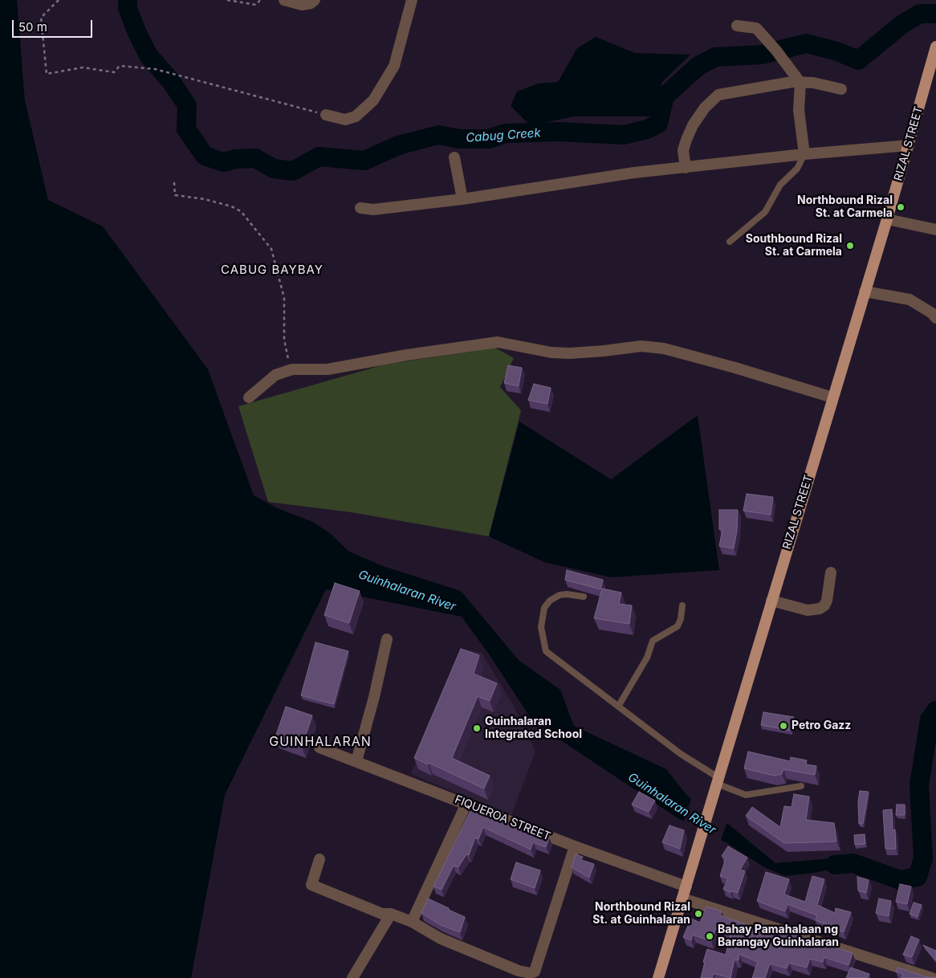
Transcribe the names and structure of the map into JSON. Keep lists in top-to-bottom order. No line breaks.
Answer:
{"streets":{"main road":["RIZAL STREET"],"street":["FIQUEROA STREET"]},"crossings":[["RIZAL STREET","FIQUEROA STREET"]],"districts":["CABUG BAYBAY","GUINHALARAN"],"water":["Cabug Creek","Guinhalaran River"],"places":["Northbound Rizal St. at Carmela","Southbound Rizal St. at Carmela","Petro Gazz","Guinhalaran Integrated School","Northbound Rizal St. at Guinhalaran","Bahay Pamahalaan ng Barangay Guinhalaran"],"scale_bar":"50 m"}
